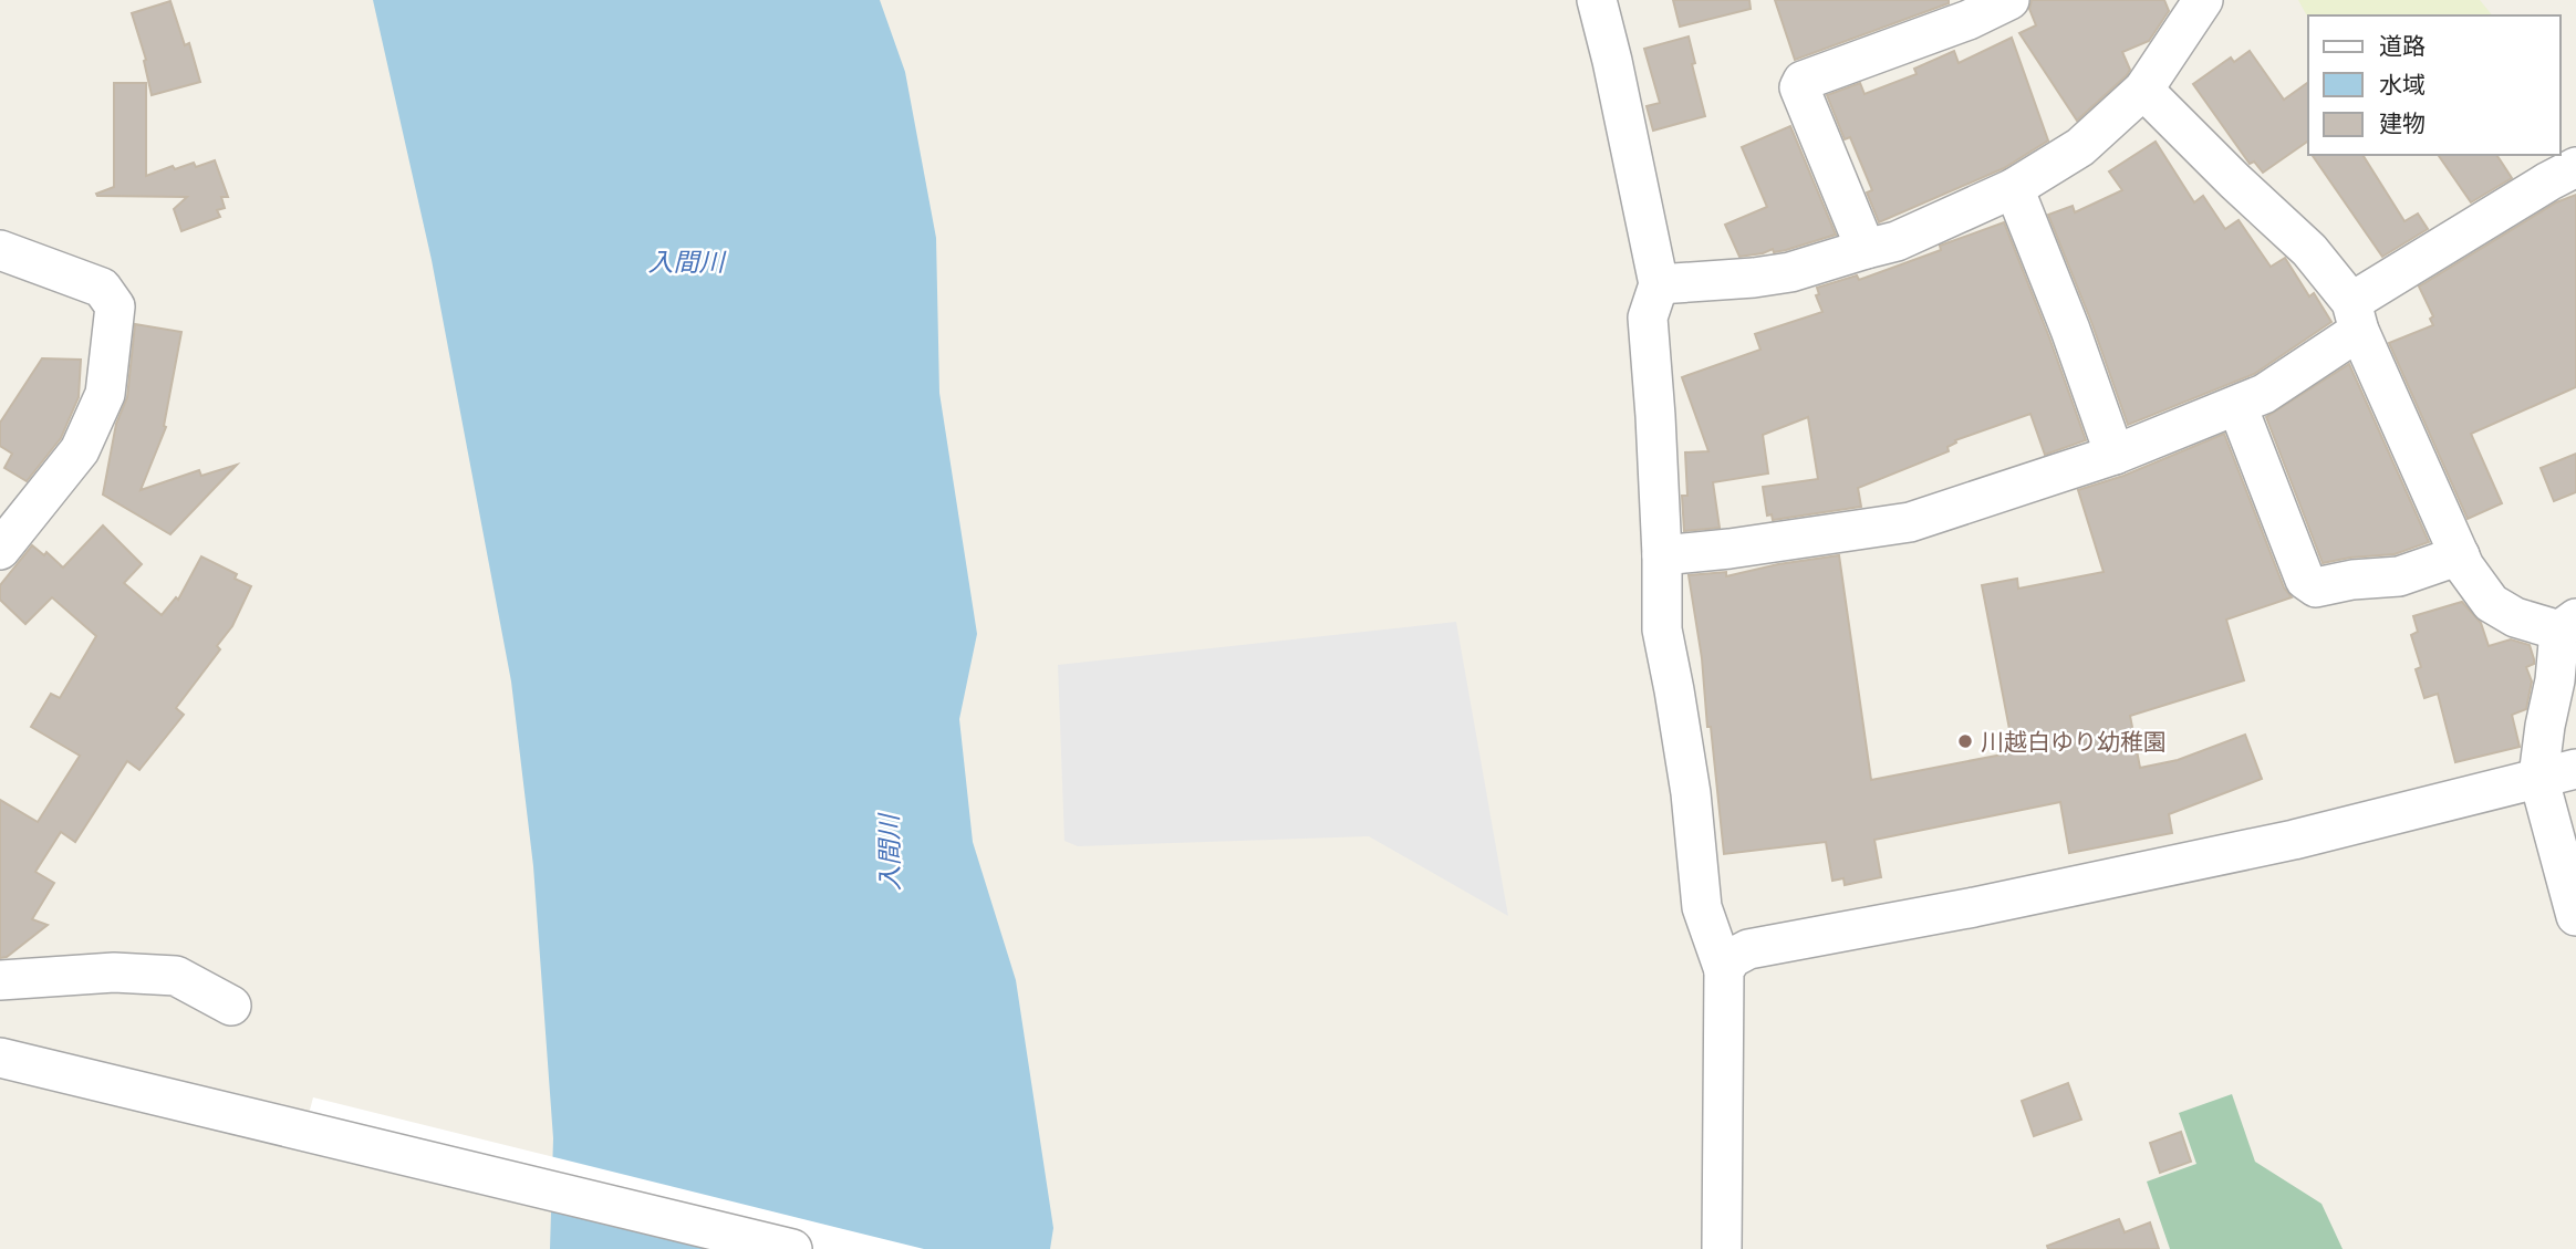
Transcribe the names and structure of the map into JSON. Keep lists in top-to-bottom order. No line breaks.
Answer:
{"water":["入間川"],"places":["川越白ゆり幼稚園"],"legend":["道路","水域","建物"]}
